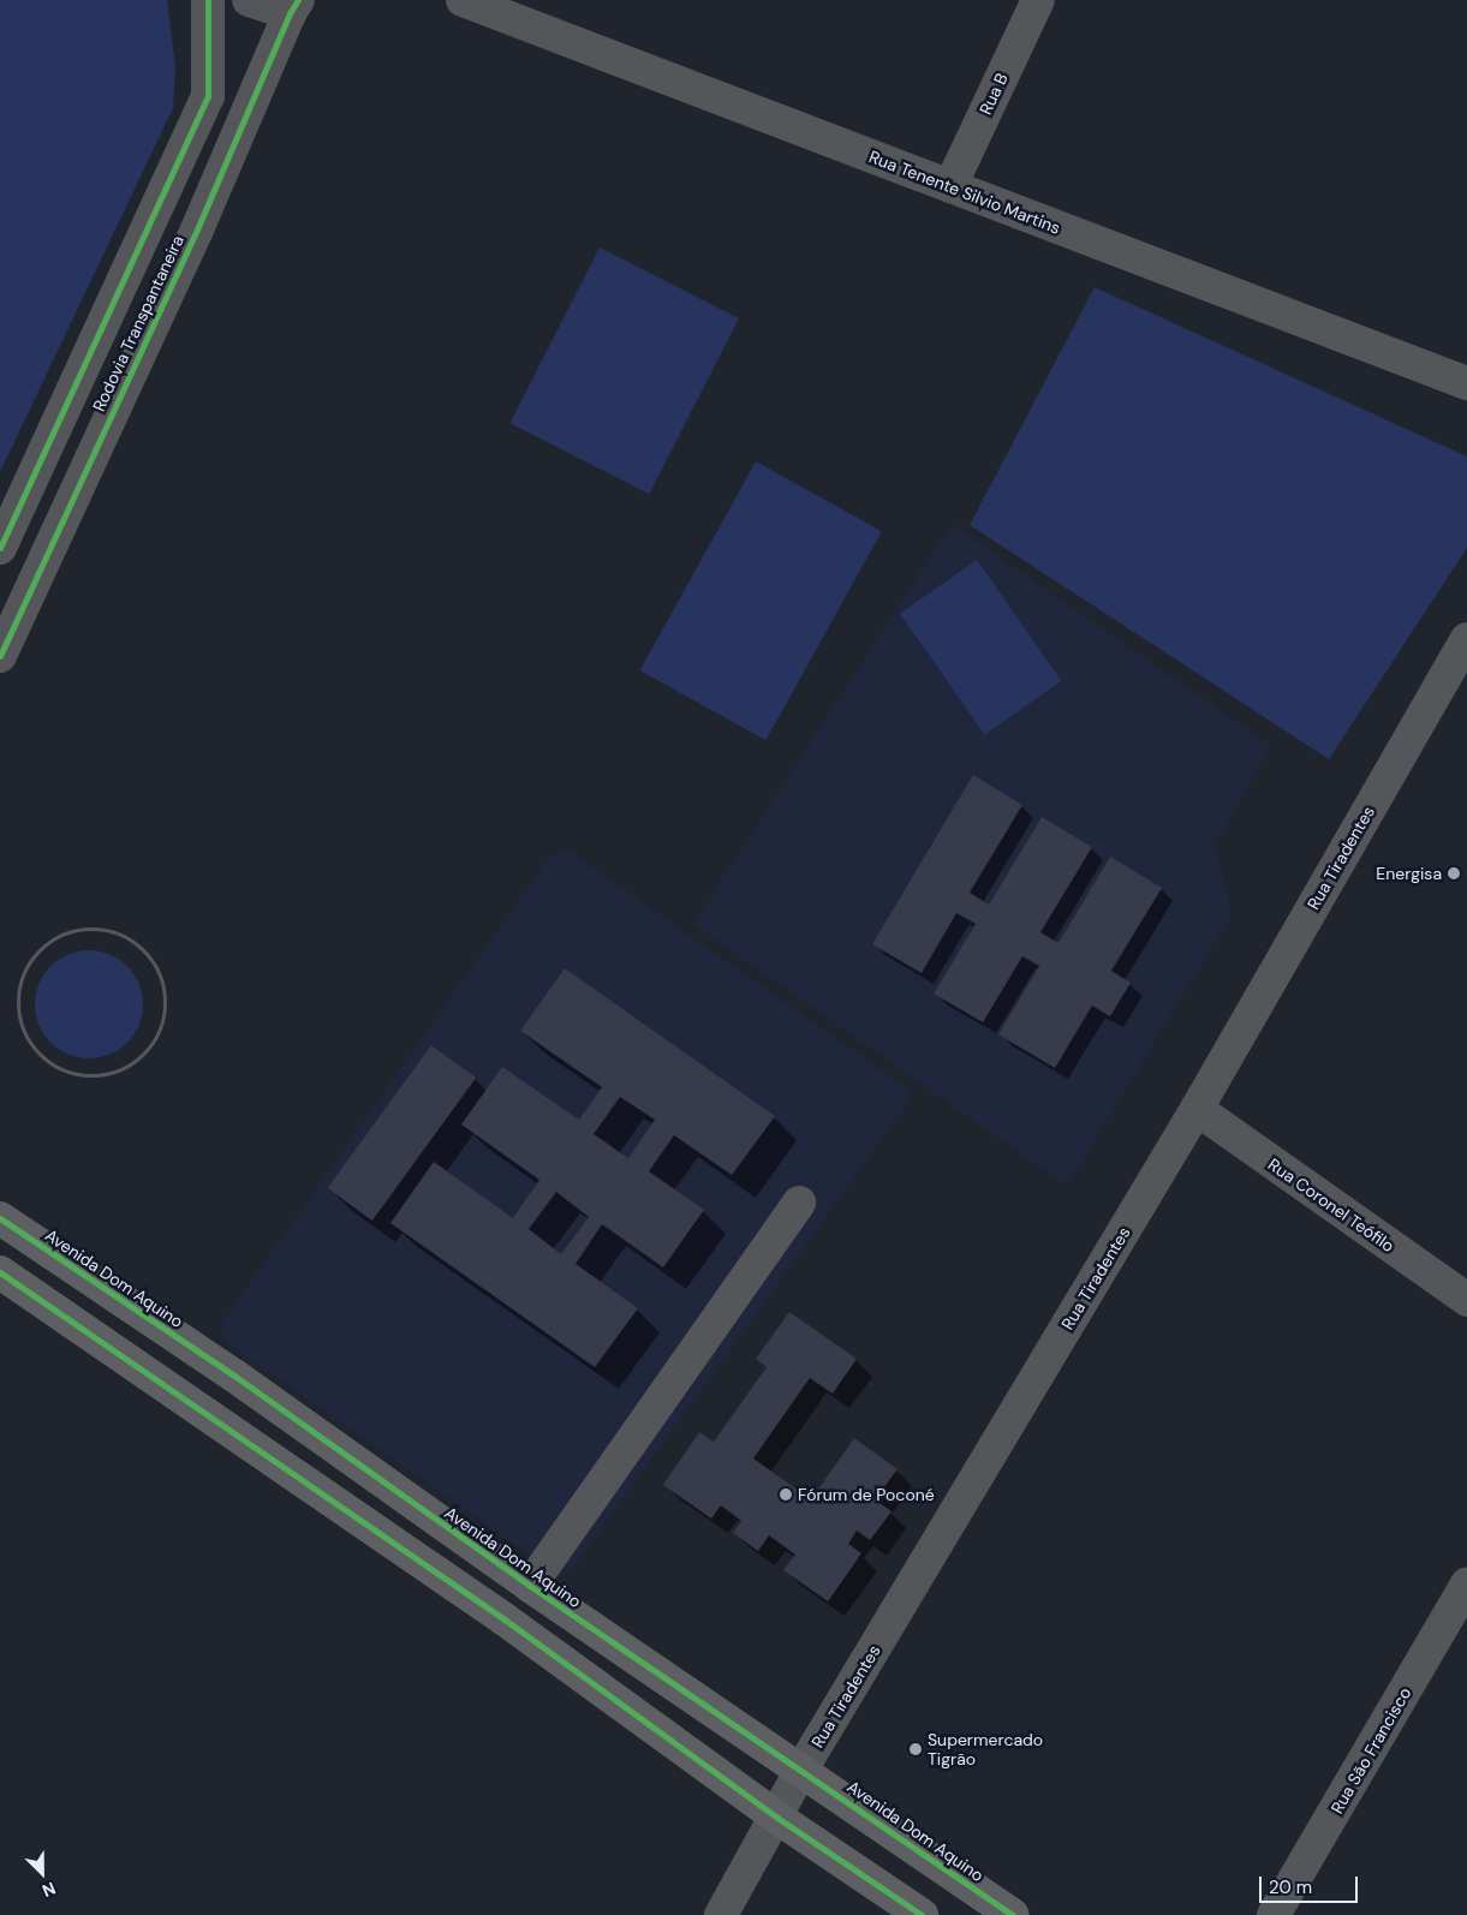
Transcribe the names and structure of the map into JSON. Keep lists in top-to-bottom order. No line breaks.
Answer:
{"streets":{"main road":["Avenida Dom Aquino"],"street":["Rua B","Rua Tenente Silvio Martins","Rodovia Transpantaneira","Rua Tiradentes","Rua Coronel Teófilo","Rua São Francisco"]},"crossings":[["Rua B","Rua Tenente Silvio Martins"],["Rua Tiradentes","Rua Coronel Teófilo"],["Rua Tiradentes","Avenida Dom Aquino"]],"places":["Energisa","Fórum de Poconé","Supermercado Tigrão"],"scale_bar":"20 m","north":"bottom right"}
